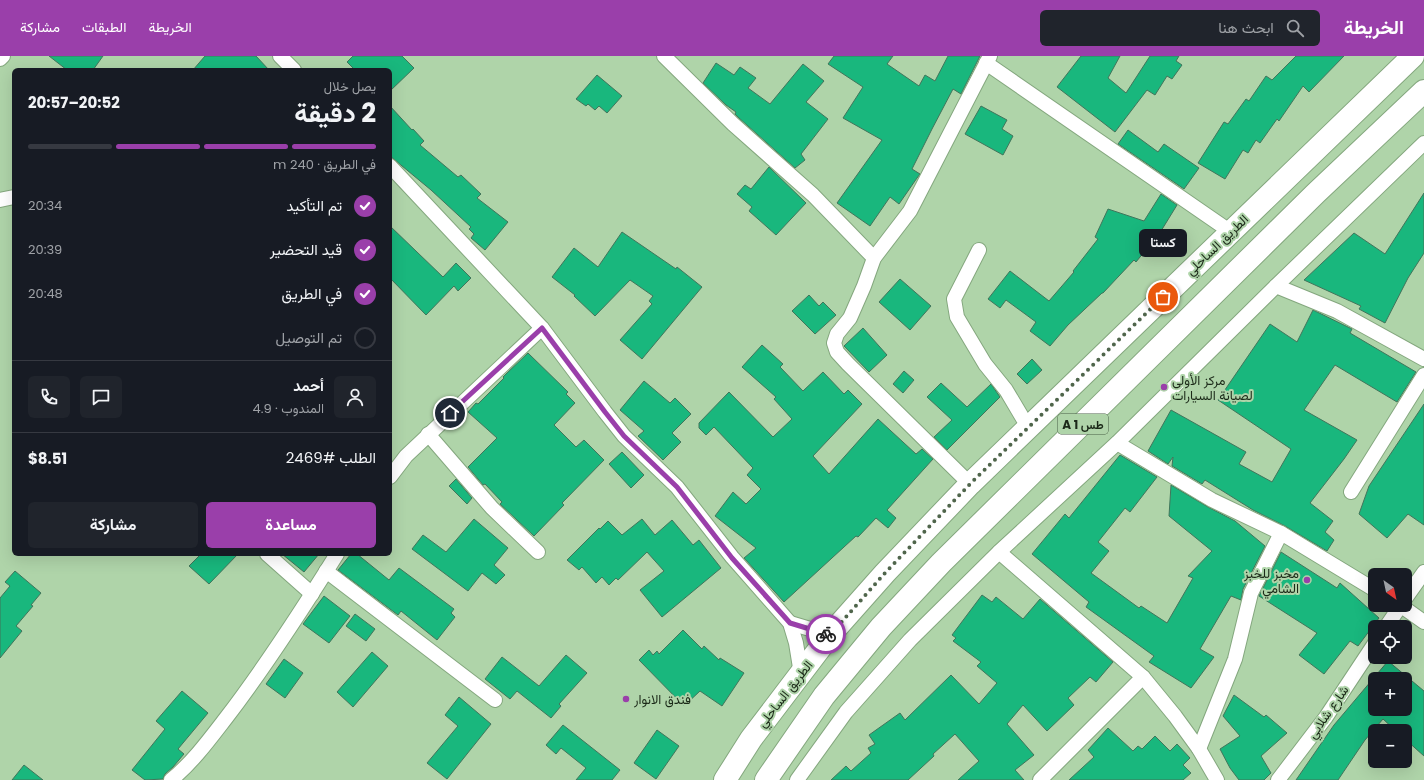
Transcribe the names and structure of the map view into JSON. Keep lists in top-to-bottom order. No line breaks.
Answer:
{"streets":{"highway":["الطريق الساحلي","A 1 طس"],"street":["شارع شلابي"]},"places":["كستا","مركز الأولى لصيانة السيارات","مخبز للخبز الشامي","فندق الانوار"],"north":"bottom right","page":{"header":"الخريطة","search":"ابحث هنا","nav":["الخريطة","الطبقات","مشاركة"],"heading":["2 دقيقة","يصل خلال","20:52–20:57"],"panel":["أحمد","المندوب · 4.9","الطلب #2469","$8.51"],"bar":"في الطريق · 240 m","list":[["تم التأكيد","20:34"],["قيد التحضير","20:39"],["في الطريق","20:48"],"تم التوصيل"],"bubble":"كستا","buttons":["مساعدة","مشاركة"],"map_buttons":["+","−"]}}
